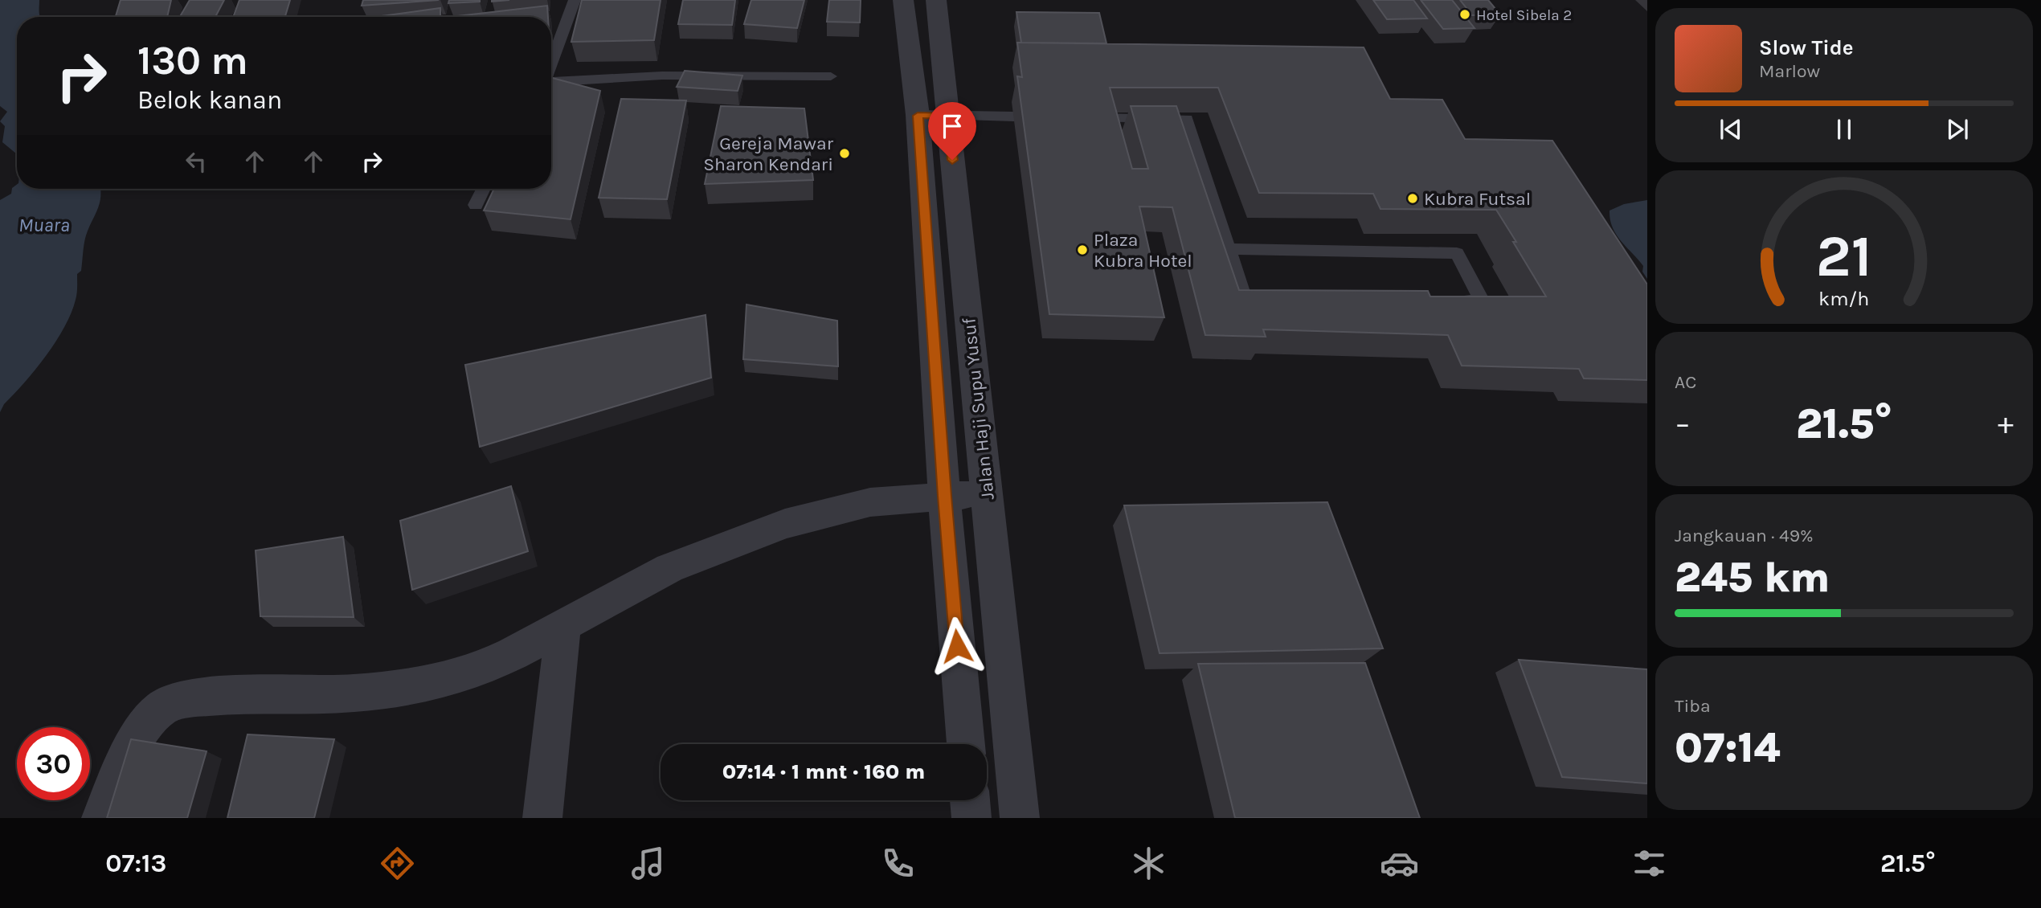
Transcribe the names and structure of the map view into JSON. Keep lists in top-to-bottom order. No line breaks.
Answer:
{"streets":{"street":["Jalan Haji Supu Yusuf"]},"water":["Muara"],"places":["Hotel Sibela 2","Gereja Mawar Sharon Kendari","Kubra Futsal","Plaza Kubra Hotel"],"page":{"turn":["130 m","Belok kanan"],"song":["Slow Tide","Marlow"],"tile":["AC",["Jangkauan · 49%","245 km"],["Tiba","07:14"]],"heat":["−","21.5°","+"],"limit":"30","trip":"07:14 · 1 mnt · 160 m","tabs":["07:13","21.5°"],"gauge":["21","km/h"]}}
